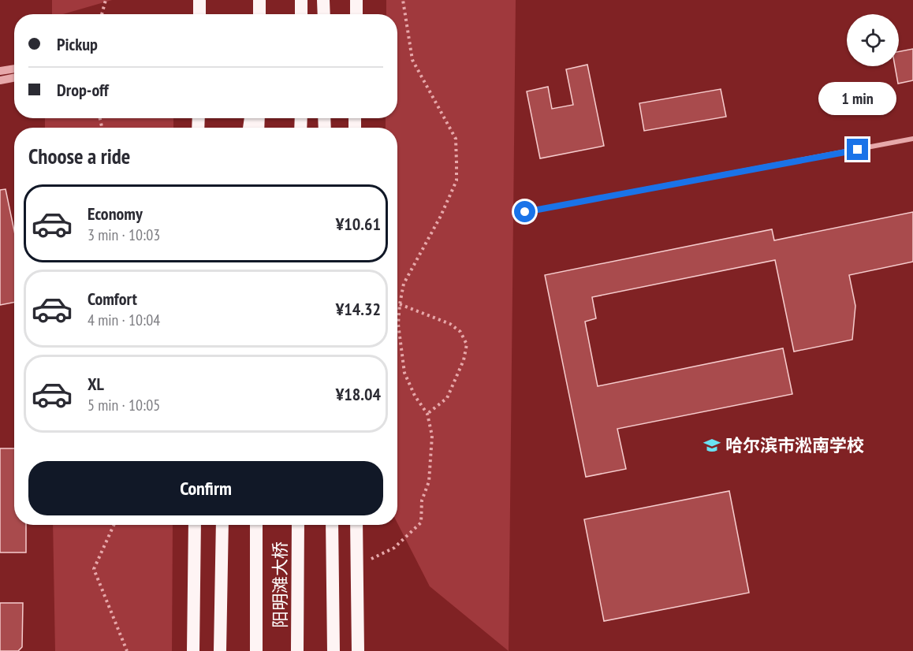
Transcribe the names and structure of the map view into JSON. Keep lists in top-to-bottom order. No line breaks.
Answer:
{"streets":{"highway":["阳明滩大桥"]},"places":{"school or university":["哈尔滨市淞南学校"]},"page":{"banner":["Pickup","Drop-off"],"bubble":"1 min","heading":"Choose a ride","list":[{"name":"Economy","note":"3 min · 10:03","value":"¥10.61"},{"name":"Comfort","note":"4 min · 10:04","value":"¥14.32"},{"name":"XL","note":"5 min · 10:05","value":"¥18.04"}],"buttons":"Confirm"}}
